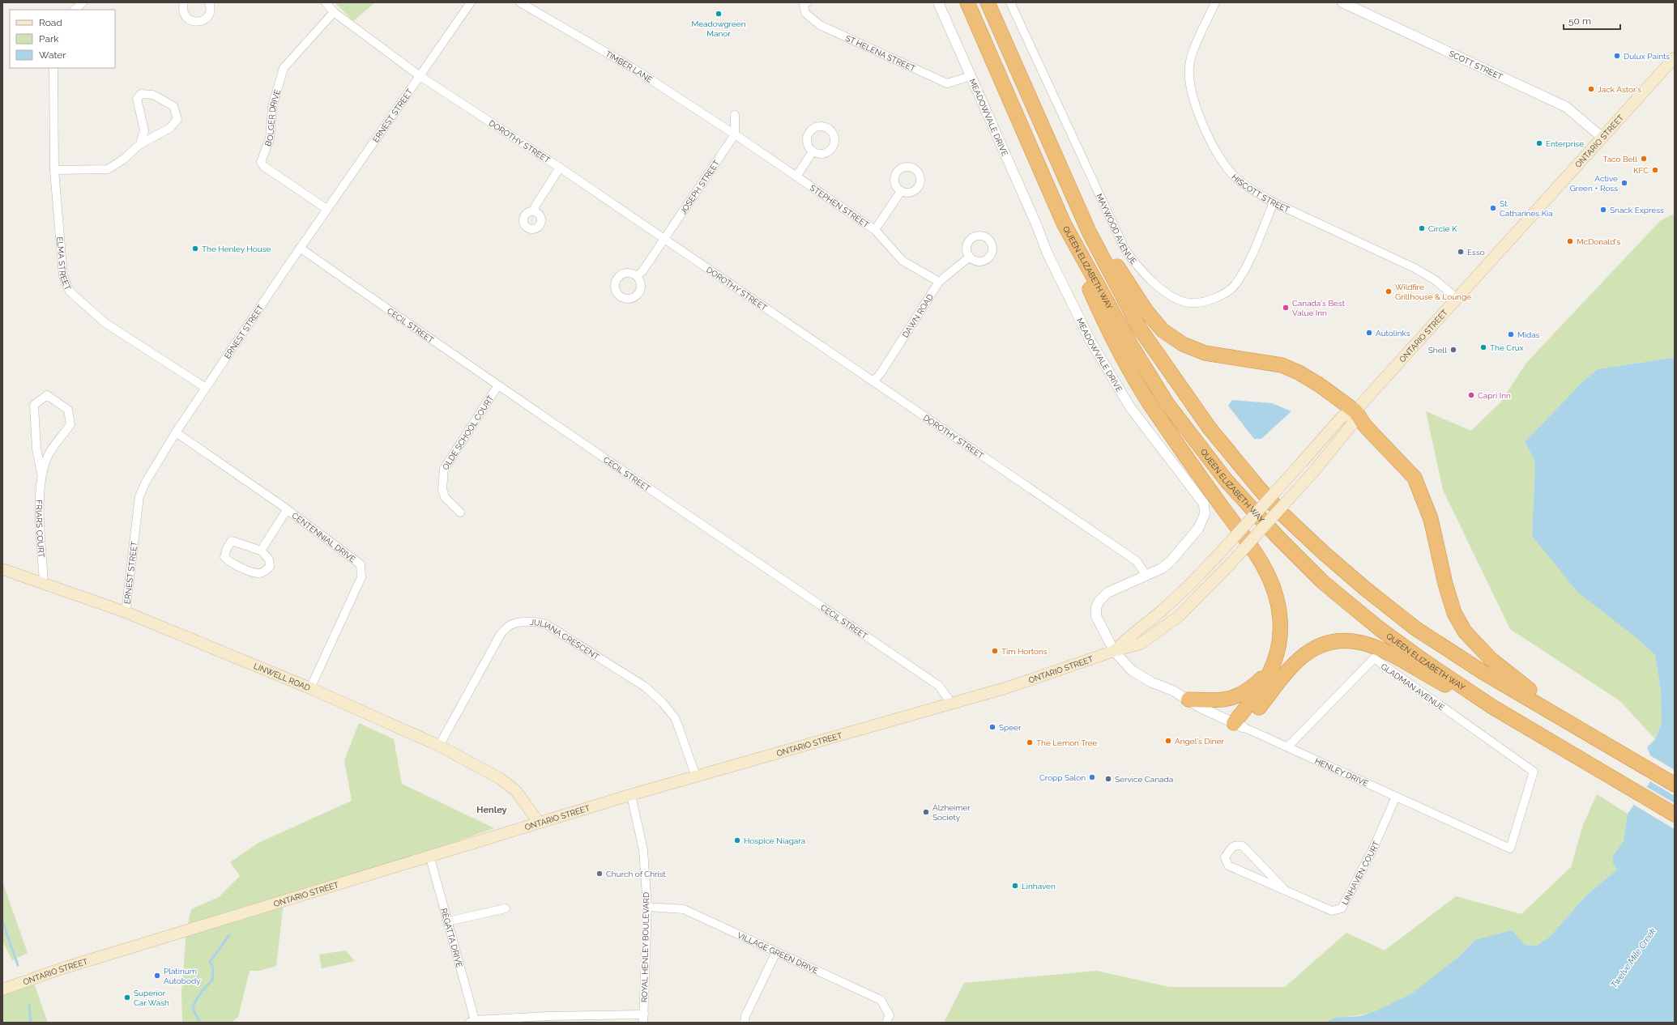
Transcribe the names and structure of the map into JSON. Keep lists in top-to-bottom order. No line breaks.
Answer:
{"streets":{"highway":["QUEEN ELIZABETH WAY"],"main road":["ONTARIO STREET","LINWELL ROAD"],"street":["ST HELENA STREET","SCOTT STREET","TIMBER LANE","ERNEST STREET","BOLGER DRIVE","MEADOWVALE DRIVE","DOROTHY STREET","JOSEPH STREET","HISCOTT STREET","STEPHEN STREET","MAYWOOD AVENUE","ELMA STREET","DAWN ROAD","CECIL STREET","OLDE SCHOOL COURT","FRIARS COURT","CENTENNIAL DRIVE","JULIANA CRESCENT","GLADMAN AVENUE","HENLEY DRIVE","LINHAVEN COURT","REGATTA DRIVE","ROYAL HENLEY BOULEVARD","VILLAGE GREEN DRIVE"]},"crossings":[["ST HELENA STREET","MEADOWVALE DRIVE"],["SCOTT STREET","ONTARIO STREET"],["TIMBER LANE","JOSEPH STREET"],["TIMBER LANE","STEPHEN STREET"],["ERNEST STREET","BOLGER DRIVE"],["ERNEST STREET","DOROTHY STREET"],["ERNEST STREET","ELMA STREET"],["ERNEST STREET","CECIL STREET"],["ERNEST STREET","CENTENNIAL DRIVE"],["ERNEST STREET","LINWELL ROAD"],["BOLGER DRIVE","DOROTHY STREET"],["MEADOWVALE DRIVE","DOROTHY STREET"],["MEADOWVALE DRIVE","ONTARIO STREET"],["MEADOWVALE DRIVE","HENLEY DRIVE"],["DOROTHY STREET","JOSEPH STREET"],["DOROTHY STREET","DAWN ROAD"],["ONTARIO STREET","HISCOTT STREET"],["ONTARIO STREET","CECIL STREET"],["ONTARIO STREET","JULIANA CRESCENT"],["ONTARIO STREET","LINWELL ROAD"],["ONTARIO STREET","HENLEY DRIVE"],["ONTARIO STREET","REGATTA DRIVE"],["ONTARIO STREET","ROYAL HENLEY BOULEVARD"],["JOSEPH STREET","STEPHEN STREET"],["HISCOTT STREET","MAYWOOD AVENUE"],["STEPHEN STREET","DAWN ROAD"],["CECIL STREET","OLDE SCHOOL COURT"],["FRIARS COURT","LINWELL ROAD"],["CENTENNIAL DRIVE","LINWELL ROAD"],["JULIANA CRESCENT","LINWELL ROAD"],["GLADMAN AVENUE","HENLEY DRIVE"],["HENLEY DRIVE","LINHAVEN COURT"],["ROYAL HENLEY BOULEVARD","VILLAGE GREEN DRIVE"]],"districts":["Henley"],"water":["Twelve Mile Creek"],"places":["Meadowgreen Manor","Dulux Paints","Jack Astor's","Enterprise","Taco Bell","KFC","Active Green + Ross","St. Catharines Kia","Snack Express","Circle K","McDonald's","The Henley House","Esso","Wildfire Grillhouse & Lounge","Canada's Best Value Inn","Autolinks","Midas","The Crux","Shell","Capri Inn","Tim Hortons","Speer","Angel's Diner","The Lemon Tree","Cropp Salon","Service Canada","Alzheimer Society","Hospice Niagara","Church of Christ","Linhaven","Platinum Autobody","Superior Car Wash"],"legend":["Road","Park","Water"],"scale_bar":"50 m"}
